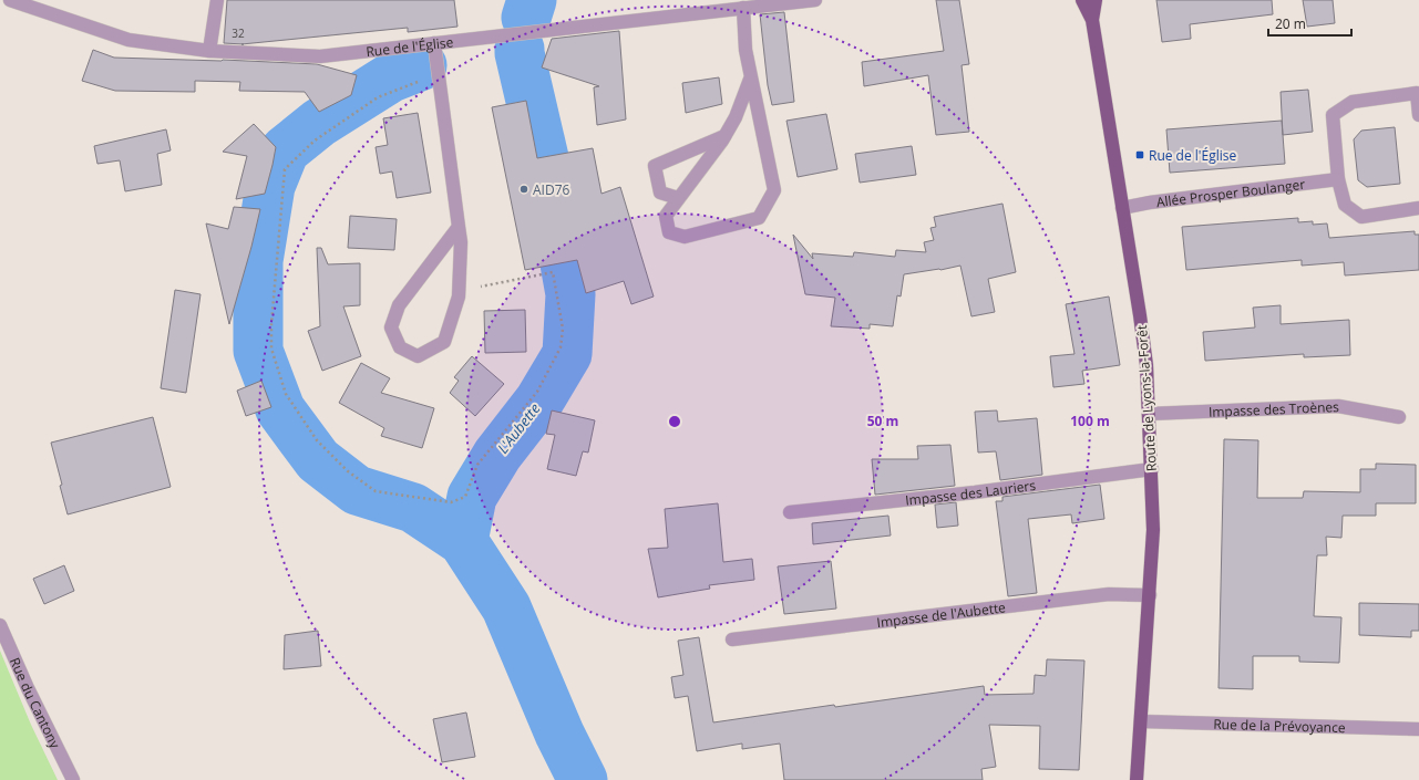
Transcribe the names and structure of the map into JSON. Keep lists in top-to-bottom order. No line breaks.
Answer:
{"streets":{"main road":["Route de Lyons-la-Forêt"],"street":["Rue de l'Église","Allée Prosper Boulanger","Impasse des Troènes","Impasse des Lauriers","Impasse de l'Aubette","Rue du Cantony","Rue de la Prévoyance"]},"crossings":[["Allée Prosper Boulanger","Route de Lyons-la-Forêt"],["Route de Lyons-la-Forêt","Impasse des Troènes"],["Route de Lyons-la-Forêt","Impasse des Lauriers"],["Route de Lyons-la-Forêt","Impasse de l'Aubette"],["Route de Lyons-la-Forêt","Rue de la Prévoyance"]],"water":["L'Aubette"],"places":{"transit":["Rue de l'Église"],"other":["AID76"]},"house_numbers":["32"],"scale_bar":"20 m","rings":["50 m","100 m"]}
